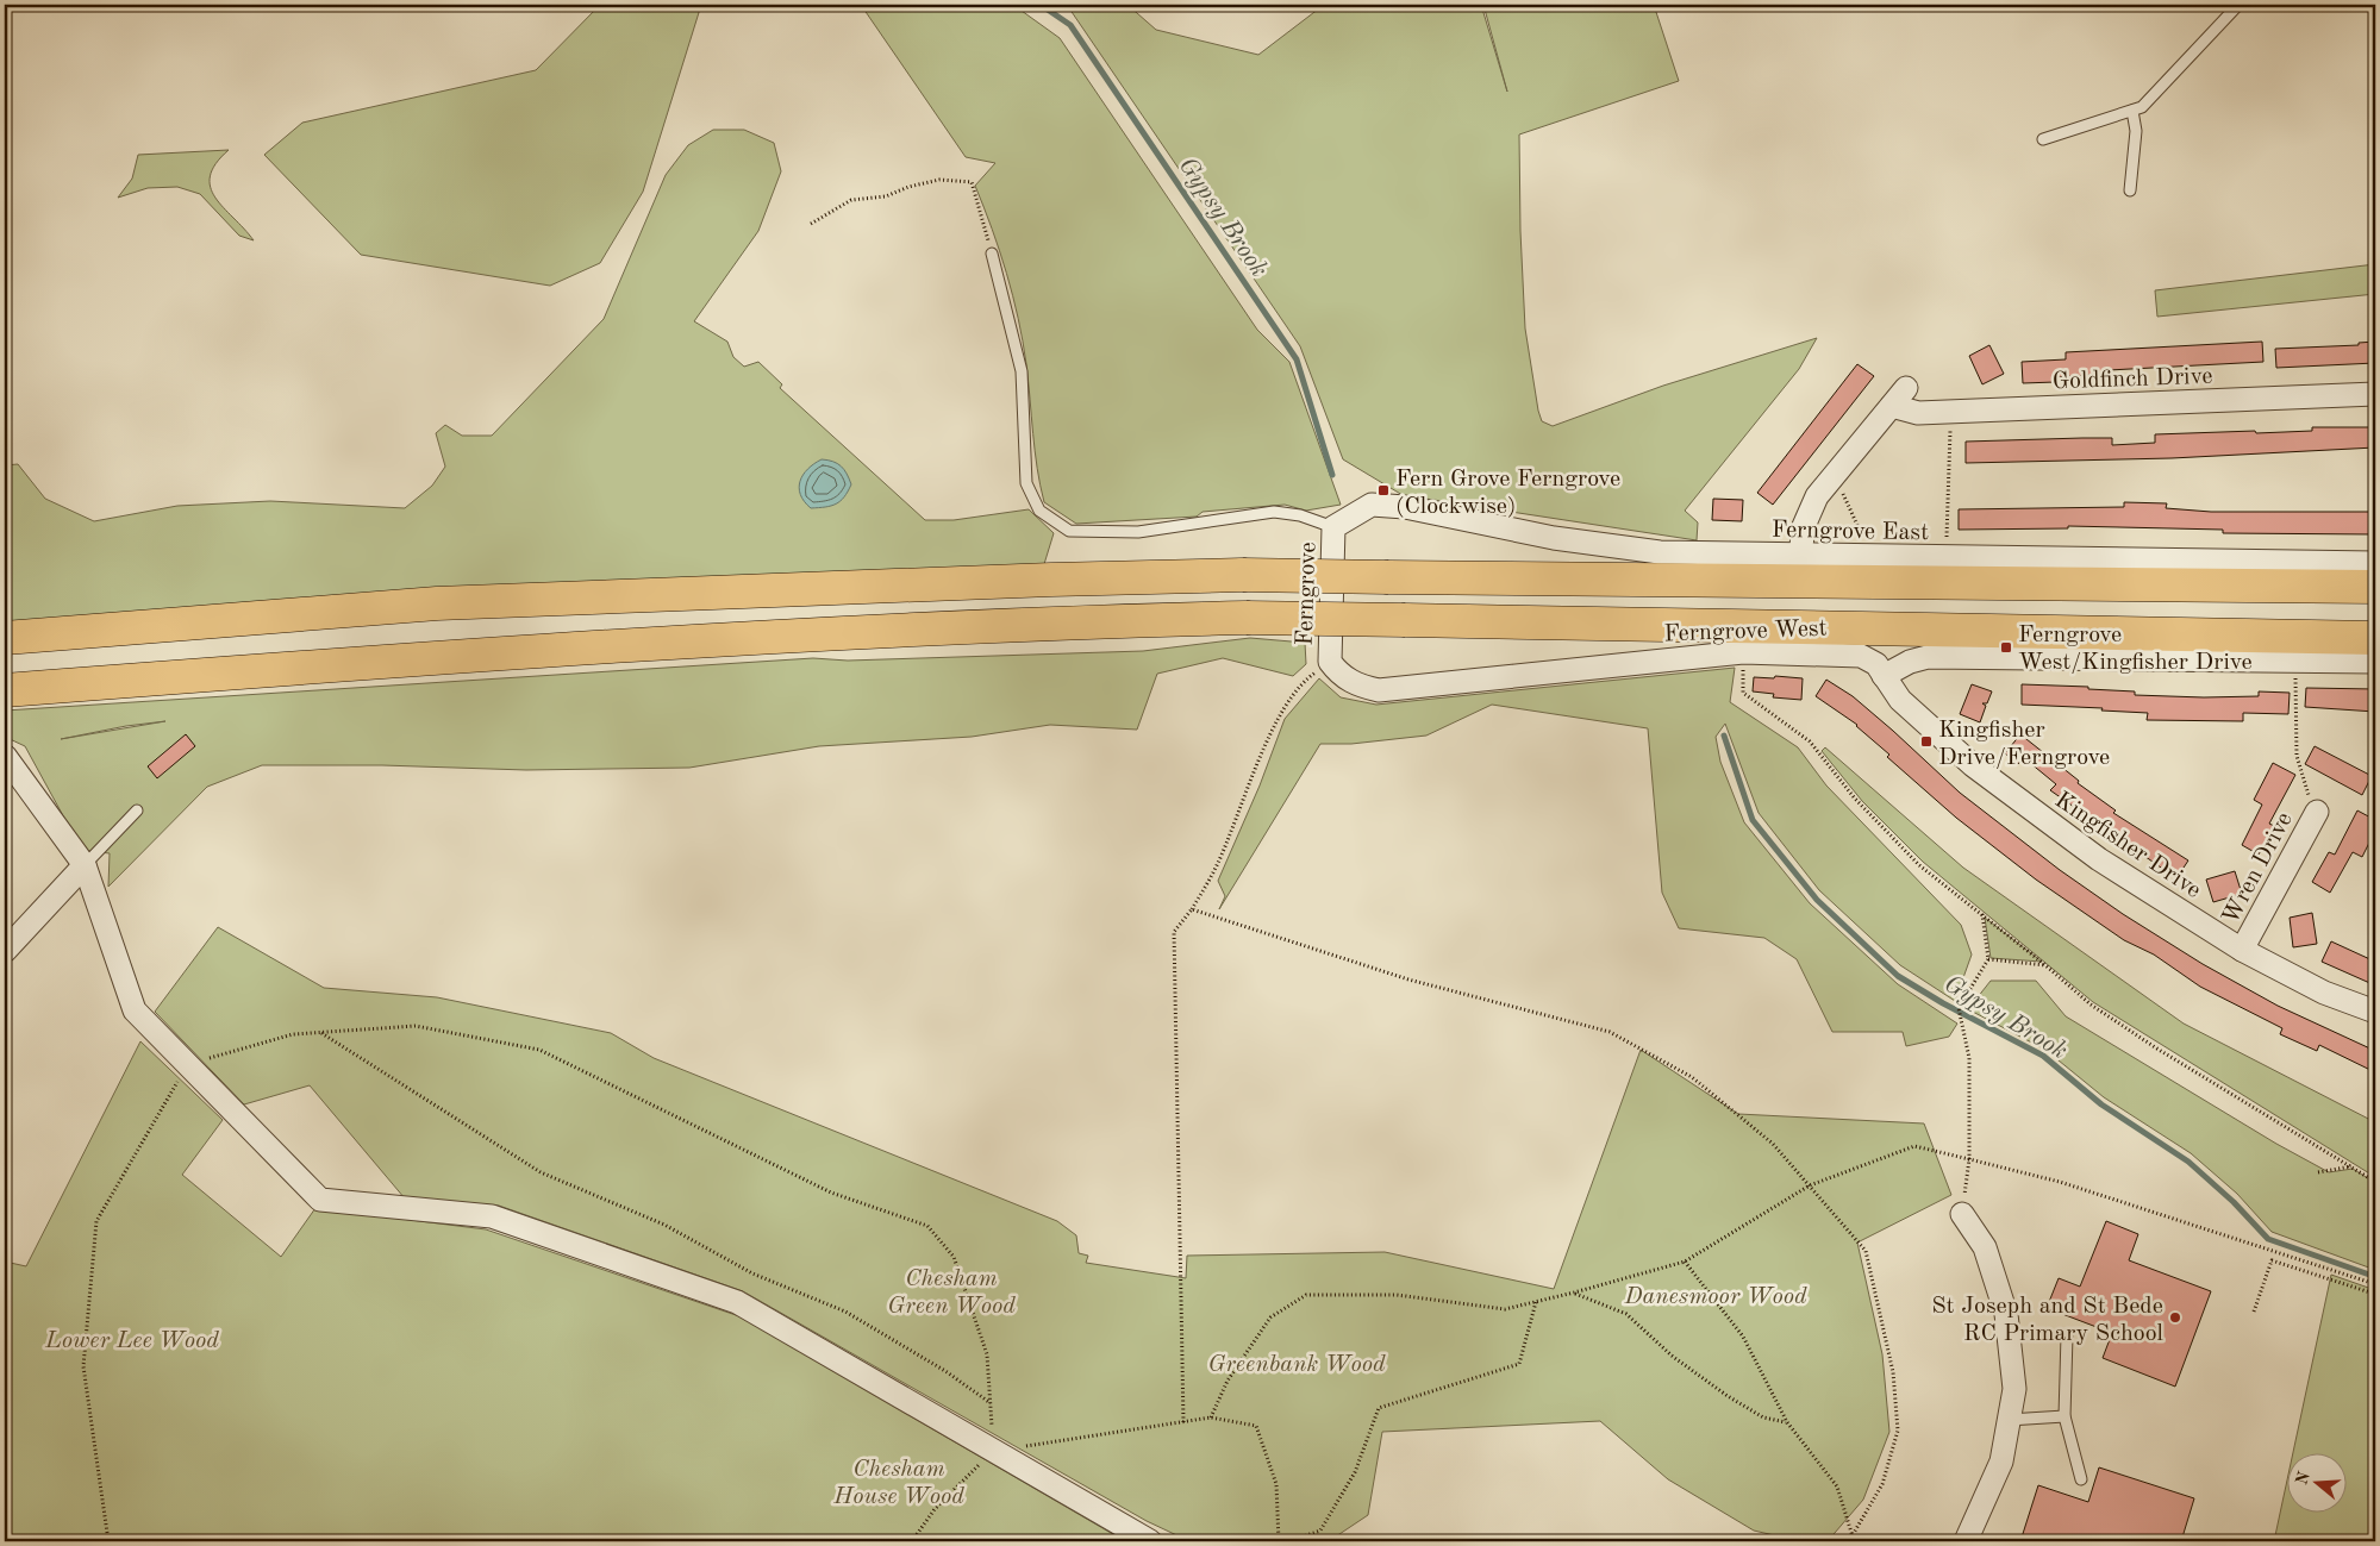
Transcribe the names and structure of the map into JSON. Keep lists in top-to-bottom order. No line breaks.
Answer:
{"streets":{"street":["Goldfinch Drive","Ferngrove East","Ferngrove","Ferngrove West","Kingfisher Drive","Wren Drive"]},"crossings":[["Ferngrove East","Ferngrove"],["Ferngrove","Ferngrove West"],["Ferngrove West","Kingfisher Drive"],["Kingfisher Drive","Wren Drive"]],"water":["Gypsy Brook"],"parks":["Chesham Green Wood","Danesmoor Wood","Lower Lee Wood","Greenbank Wood","Chesham House Wood"],"places":{"transit":["Fern Grove Ferngrove (Clockwise)","Ferngrove West/Kingfisher Drive","Kingfisher Drive/Ferngrove"],"other":["St Joseph and St Bede RC Primary School"]},"north":"left"}
